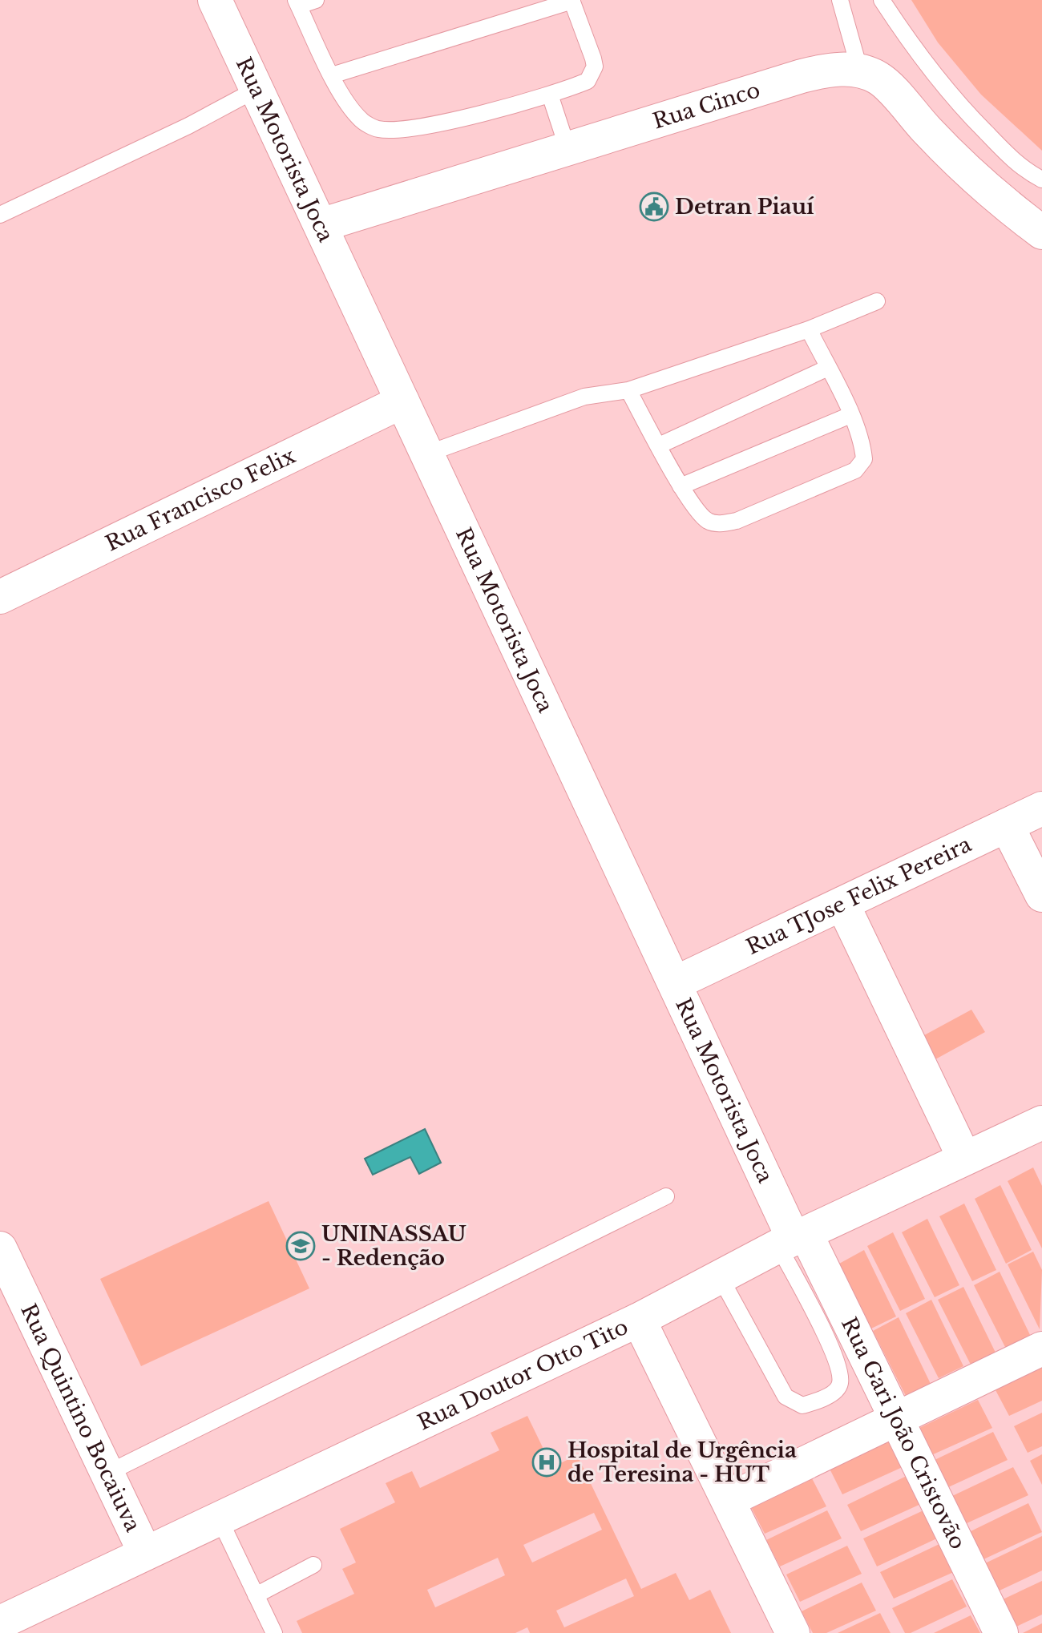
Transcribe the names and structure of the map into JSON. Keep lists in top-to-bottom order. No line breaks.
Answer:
{"streets":{"street":["Rua Cinco","Rua Motorista Joca","Rua Francisco Felix","Rua TJose Felix Pereira","Rua Doutor Otto Tito","Rua Quintino Bocaiuva","Rua Gari João Cristovão"]},"crossings":[["Rua Cinco","Rua Motorista Joca"],["Rua Motorista Joca","Rua Francisco Felix"],["Rua Motorista Joca","Rua TJose Felix Pereira"],["Rua Motorista Joca","Rua Doutor Otto Tito"],["Rua Motorista Joca","Rua Gari João Cristovão"],["Rua Doutor Otto Tito","Rua Quintino Bocaiuva"],["Rua Doutor Otto Tito","Rua Gari João Cristovão"]],"places":{"public building":["Detran Piauí"],"school or university":["UNINASSAU - Redenção"],"hospital":["Hospital de Urgência de Teresina - HUT"]}}
